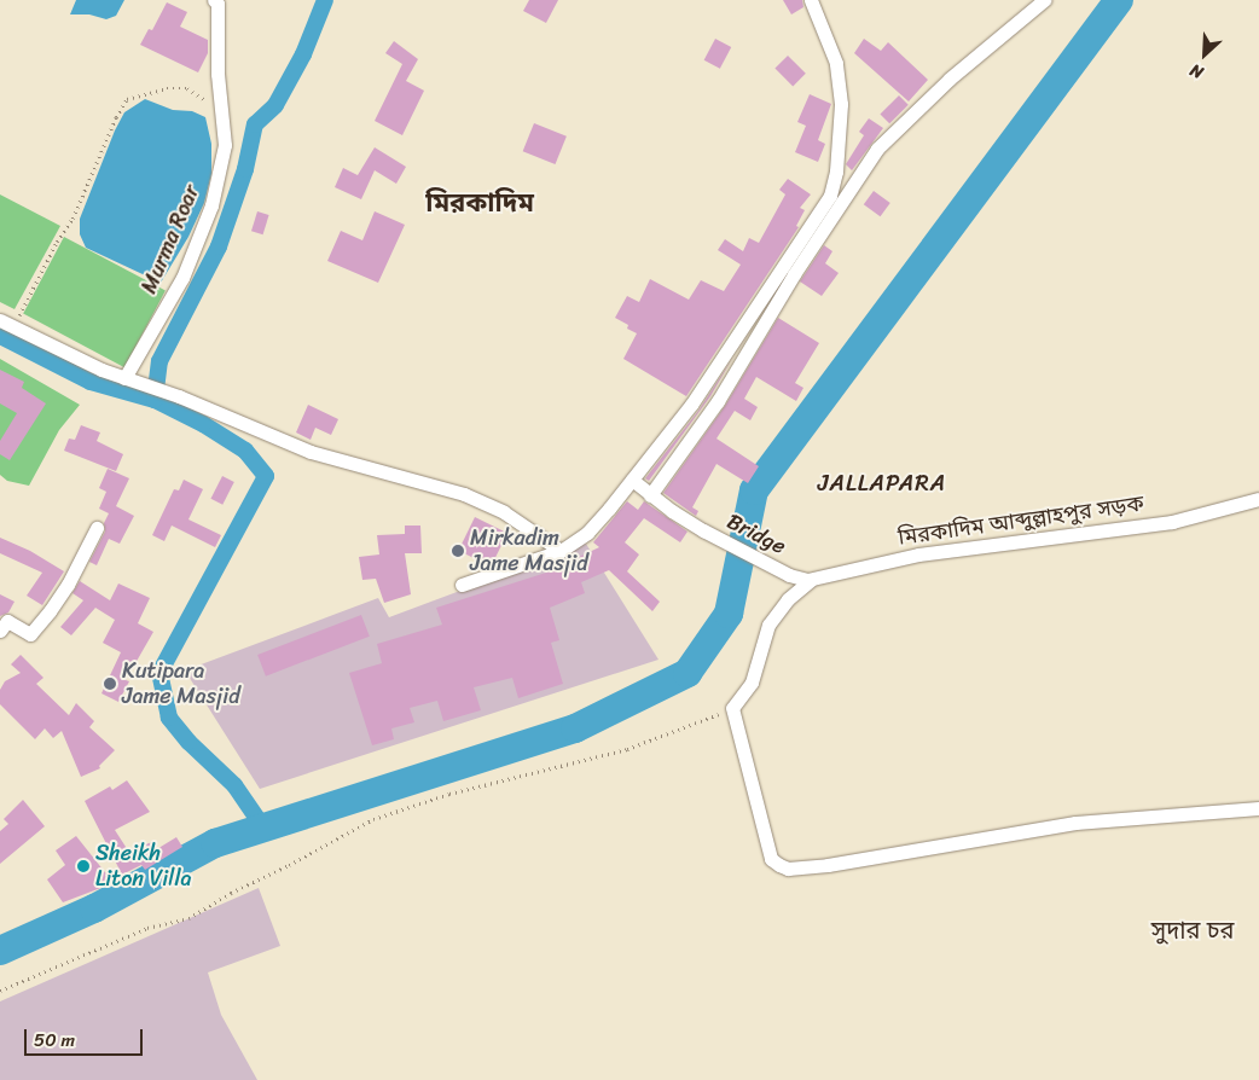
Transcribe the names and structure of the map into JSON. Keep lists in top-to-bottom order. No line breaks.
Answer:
{"streets":{"street":["Murma Roar","মিরকাদিম আব্দুল্লাহপুর সড়ক","Bridge"]},"crossings":[["মিরকাদিম আব্দুল্লাহপুর সড়ক","Bridge"]],"districts":["মিরকাদিম","JALLAPARA","সুদার চর"],"places":["Mirkadim Jame Masjid","Kutipara Jame Masjid","Sheikh Liton Villa"],"scale_bar":"50 m","north":"bottom left"}
